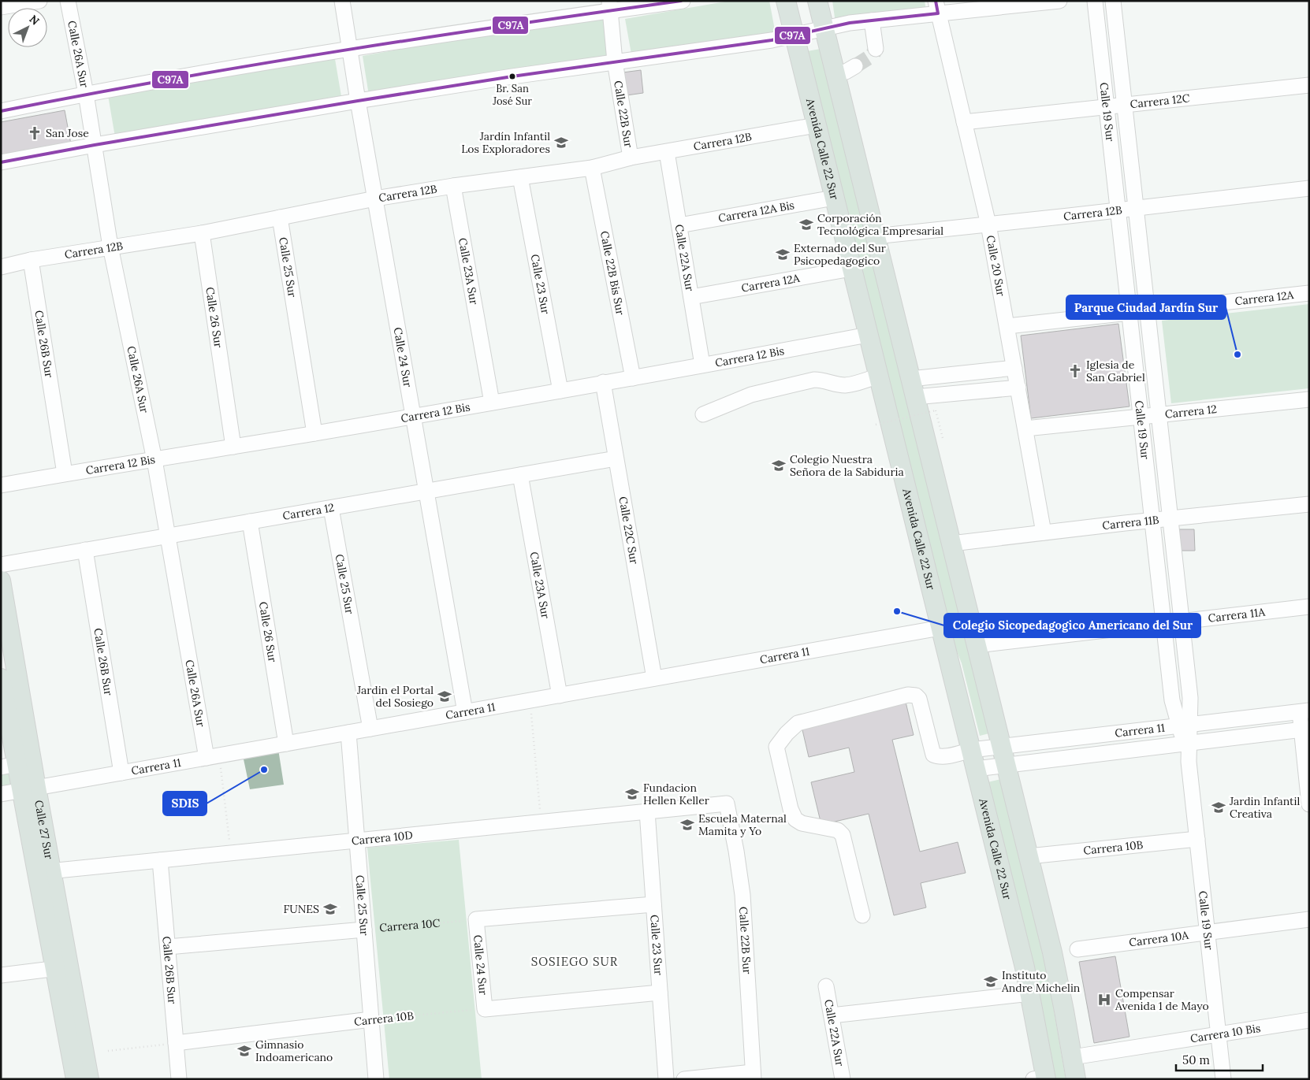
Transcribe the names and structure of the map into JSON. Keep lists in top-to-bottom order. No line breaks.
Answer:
{"streets":{"main road":["Avenida Calle 22 Sur","Calle 27 Sur"],"street":["Calle 26A Sur","Carrera 12C","Calle 19 Sur","Calle 22B Sur","Carrera 12B","Carrera 12A Bis","Calle 22A Sur","Calle 20 Sur","Calle 25 Sur","Calle 23A Sur","Calle 22B Bis Sur","Carrera 12A","Calle 23 Sur","Calle 26 Sur","Calle 26B Sur","Carrera 12 Bis","Calle 24 Sur","Carrera 12","Carrera 11B","Calle 22C Sur","Carrera 11A","Carrera 11","Carrera 10D","Carrera 10B","Carrera 10C","Carrera 10A","Carrera 10 Bis"]},"crossings":[["Calle 26A Sur","Carrera 12B"],["Calle 26A Sur","Carrera 12 Bis"],["Calle 26A Sur","Carrera 12"],["Calle 26A Sur","Carrera 11"],["Carrera 12C","Calle 19 Sur"],["Carrera 12C","Calle 20 Sur"],["Calle 19 Sur","Carrera 12B"],["Calle 19 Sur","Carrera 12A"],["Calle 19 Sur","Carrera 12"],["Calle 19 Sur","Carrera 11B"],["Calle 19 Sur","Carrera 11A"],["Calle 19 Sur","Carrera 11"],["Calle 19 Sur","Carrera 10B"],["Calle 19 Sur","Carrera 10A"],["Calle 19 Sur","Carrera 10 Bis"],["Calle 22B Sur","Carrera 12B"],["Calle 22B Sur","Carrera 10D"],["Carrera 12B","Avenida Calle 22 Sur"],["Carrera 12B","Calle 22A Sur"],["Carrera 12B","Calle 20 Sur"],["Carrera 12B","Calle 25 Sur"],["Carrera 12B","Calle 23A Sur"],["Carrera 12B","Calle 22B Bis Sur"],["Carrera 12B","Calle 23 Sur"],["Carrera 12B","Calle 26 Sur"],["Carrera 12B","Calle 26B Sur"],["Carrera 12B","Calle 24 Sur"],["Avenida Calle 22 Sur","Carrera 12A Bis"],["Avenida Calle 22 Sur","Carrera 12A"],["Avenida Calle 22 Sur","Carrera 12 Bis"],["Avenida Calle 22 Sur","Carrera 11"],["Carrera 12A Bis","Calle 22A Sur"],["Calle 22A Sur","Carrera 12A"],["Calle 22A Sur","Carrera 12 Bis"],["Calle 20 Sur","Carrera 12A"],["Calle 20 Sur","Carrera 12"],["Calle 20 Sur","Carrera 11B"],["Calle 25 Sur","Carrera 12 Bis"],["Calle 25 Sur","Carrera 12"],["Calle 25 Sur","Carrera 11"],["Calle 25 Sur","Carrera 10D"],["Calle 25 Sur","Carrera 10B"],["Calle 25 Sur","Carrera 10C"],["Calle 23A Sur","Carrera 12 Bis"],["Calle 23A Sur","Carrera 12"],["Calle 23A Sur","Carrera 11"],["Calle 22B Bis Sur","Carrera 12 Bis"],["Calle 23 Sur","Carrera 12 Bis"],["Calle 23 Sur","Carrera 10D"],["Calle 26 Sur","Carrera 12 Bis"],["Calle 26 Sur","Carrera 12"],["Calle 26 Sur","Carrera 11"],["Calle 26B Sur","Carrera 12 Bis"],["Calle 26B Sur","Carrera 12"],["Calle 26B Sur","Carrera 11"],["Calle 26B Sur","Carrera 10D"],["Calle 26B Sur","Carrera 10B"],["Calle 26B Sur","Carrera 10C"],["Carrera 12 Bis","Calle 24 Sur"],["Carrera 12 Bis","Calle 22C Sur"],["Calle 24 Sur","Carrera 12"],["Calle 24 Sur","Carrera 11"],["Calle 24 Sur","Carrera 10B"],["Calle 24 Sur","Carrera 10C"],["Carrera 12","Calle 22C Sur"],["Calle 22C Sur","Carrera 11"],["Carrera 11","Calle 27 Sur"],["Calle 27 Sur","Carrera 10D"]],"districts":["SOSIEGO SUR"],"places":{"other":["Br. San José Sur","Parque Ciudad Jardín Sur","Colegio Sicopedagogico Americano del Sur","SDIS"],"church":["San Jose","Iglesia de San Gabriel"],"school or university":["Jardín Infantil Los Exploradores","Corporación Tecnológica Empresarial","Externado del Sur Psicopedagogico","Colegio Nuestra Señora de la Sabiduria","Jardin el Portal del Sosiego","Fundacion Hellen Keller","Jardin Infantil Creativa","Escuela Maternal Mamita y Yo","FUNES","Instituto Andre Michelin","Gimnasio Indoamericano"],"hospital":["Compensar Avenida 1 de Mayo"]},"lines":["transit line C97A"],"scale_bar":"50 m","north":"top right"}
